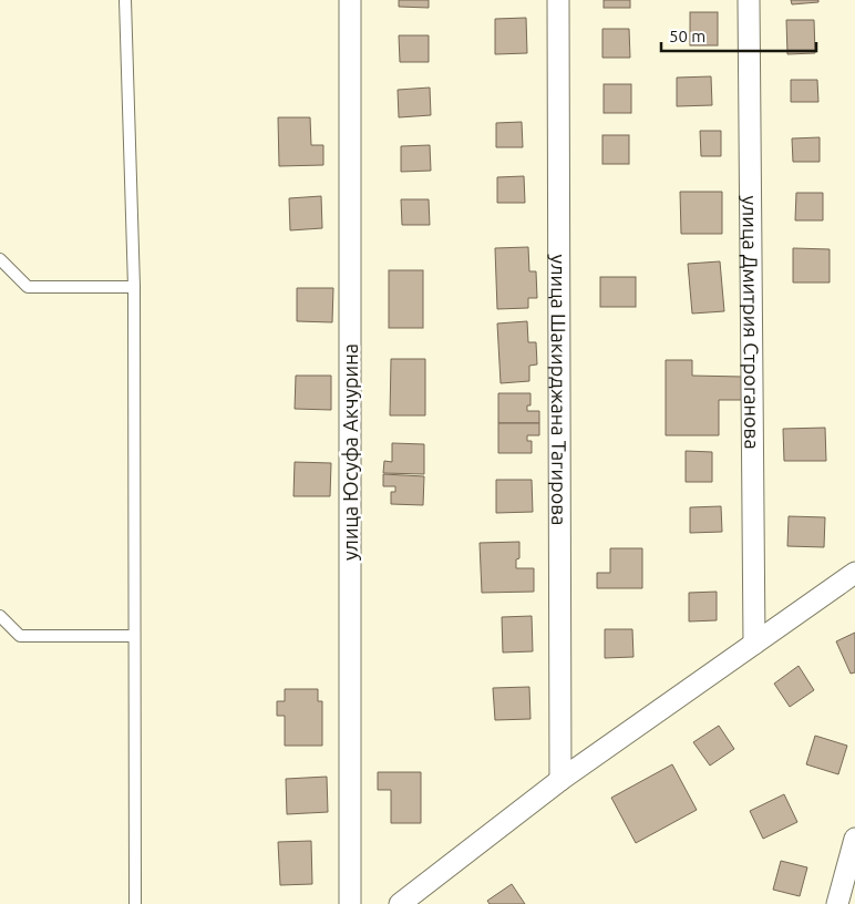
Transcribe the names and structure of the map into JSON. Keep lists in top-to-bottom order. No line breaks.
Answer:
{"streets":{"street":["улица Дмитрия Строганова","улица Шакирджана Тагирова","улица Юсуфа Акчурина"]},"scale_bar":"50 m"}
